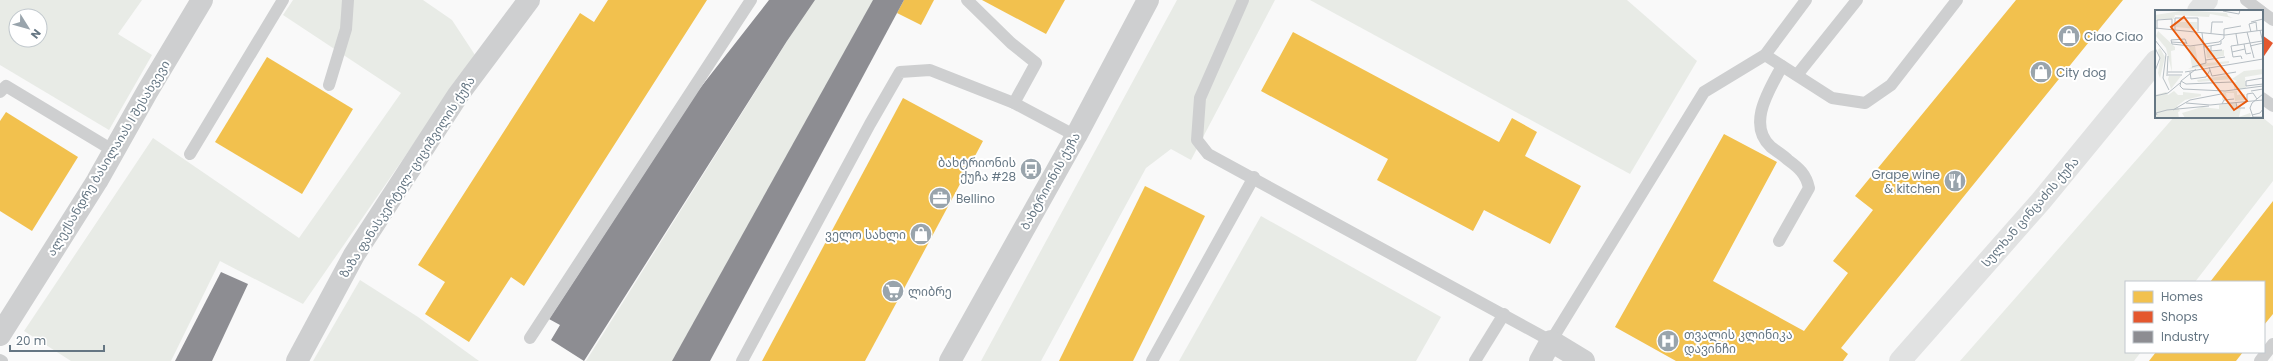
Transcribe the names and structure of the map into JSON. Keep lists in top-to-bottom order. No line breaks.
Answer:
{"streets":{"main road":["სულხან ცინცაძის ქუჩა"],"street":["ალექსანდრე ბასილაიას I შესახვევი","ზაზა ფანასკერტელ-ციციშვილის ქუჩა","ბახტრიონის ქუჩა"]},"places":{"shop":["Ciao Ciao","City dog","ველო სახლი"],"bus stop":["ბახტრიონის ქუჩა #28"],"restaurant":["Grape wine & kitchen"],"office":["Bellino"],"supermarket":["ლიბრე"],"hospital":["თვალის კლინიკა დავინჩი"]},"legend":["Homes","Shops","Industry"],"scale_bar":"20 m","north":"bottom right"}
